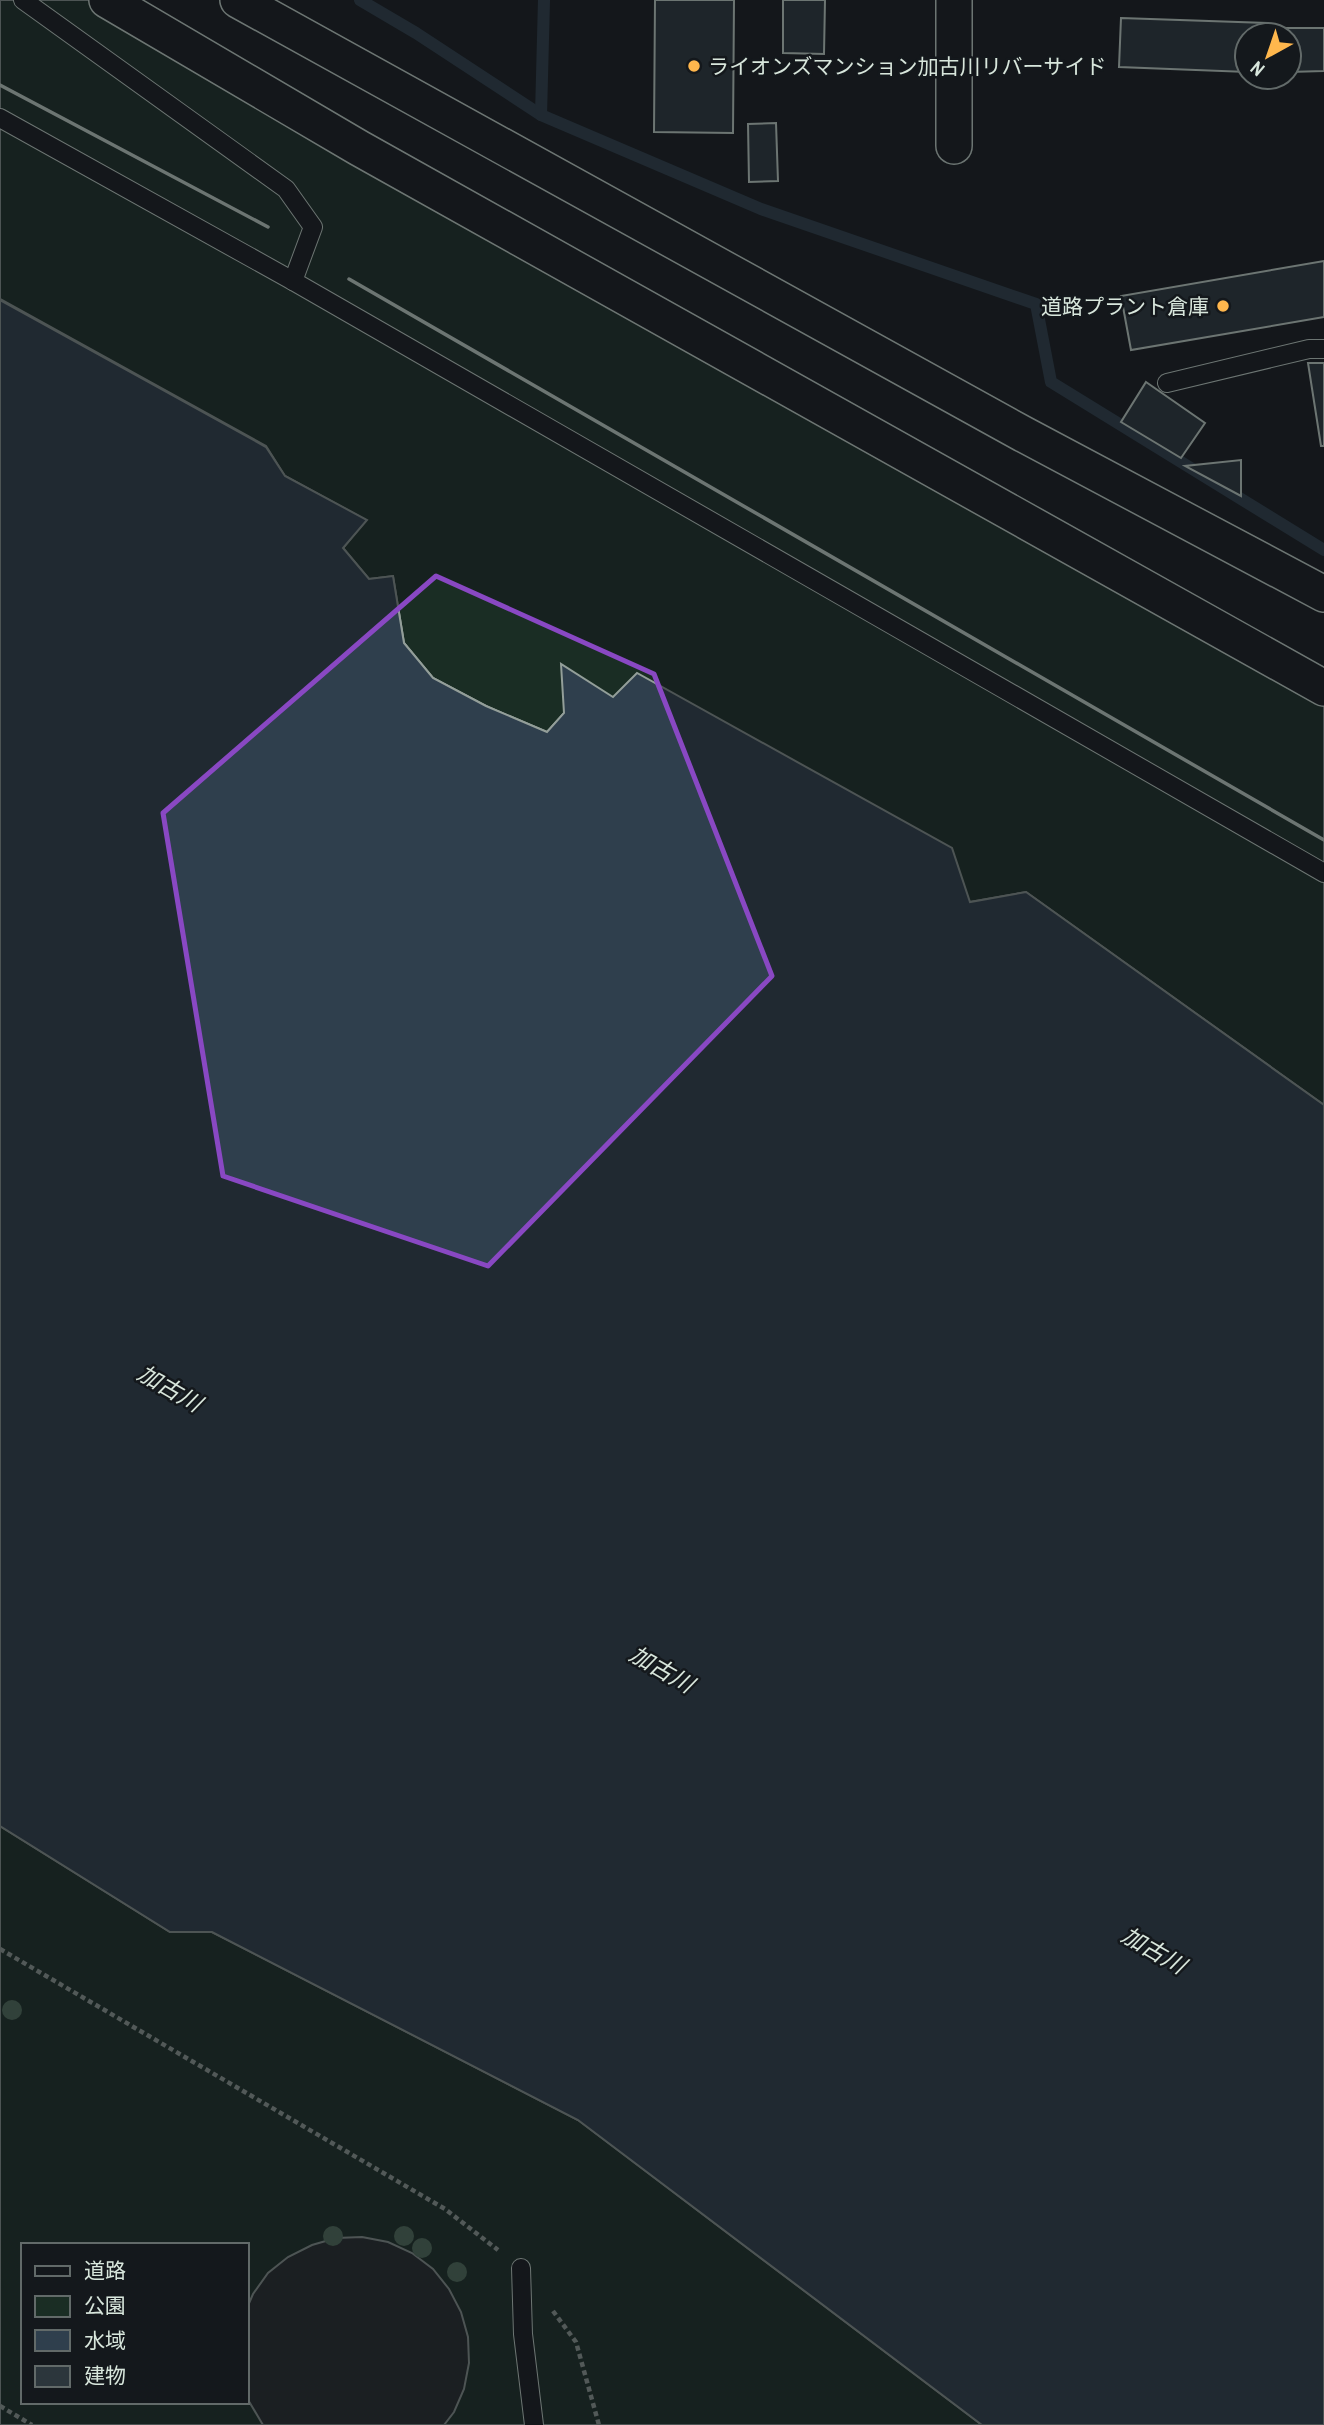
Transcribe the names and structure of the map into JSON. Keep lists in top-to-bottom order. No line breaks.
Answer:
{"water":["加古川"],"places":["ライオンズマンション加古川リバーサイド","道路プラント倉庫"],"legend":["道路","公園","水域","建物"],"north":"bottom left"}
